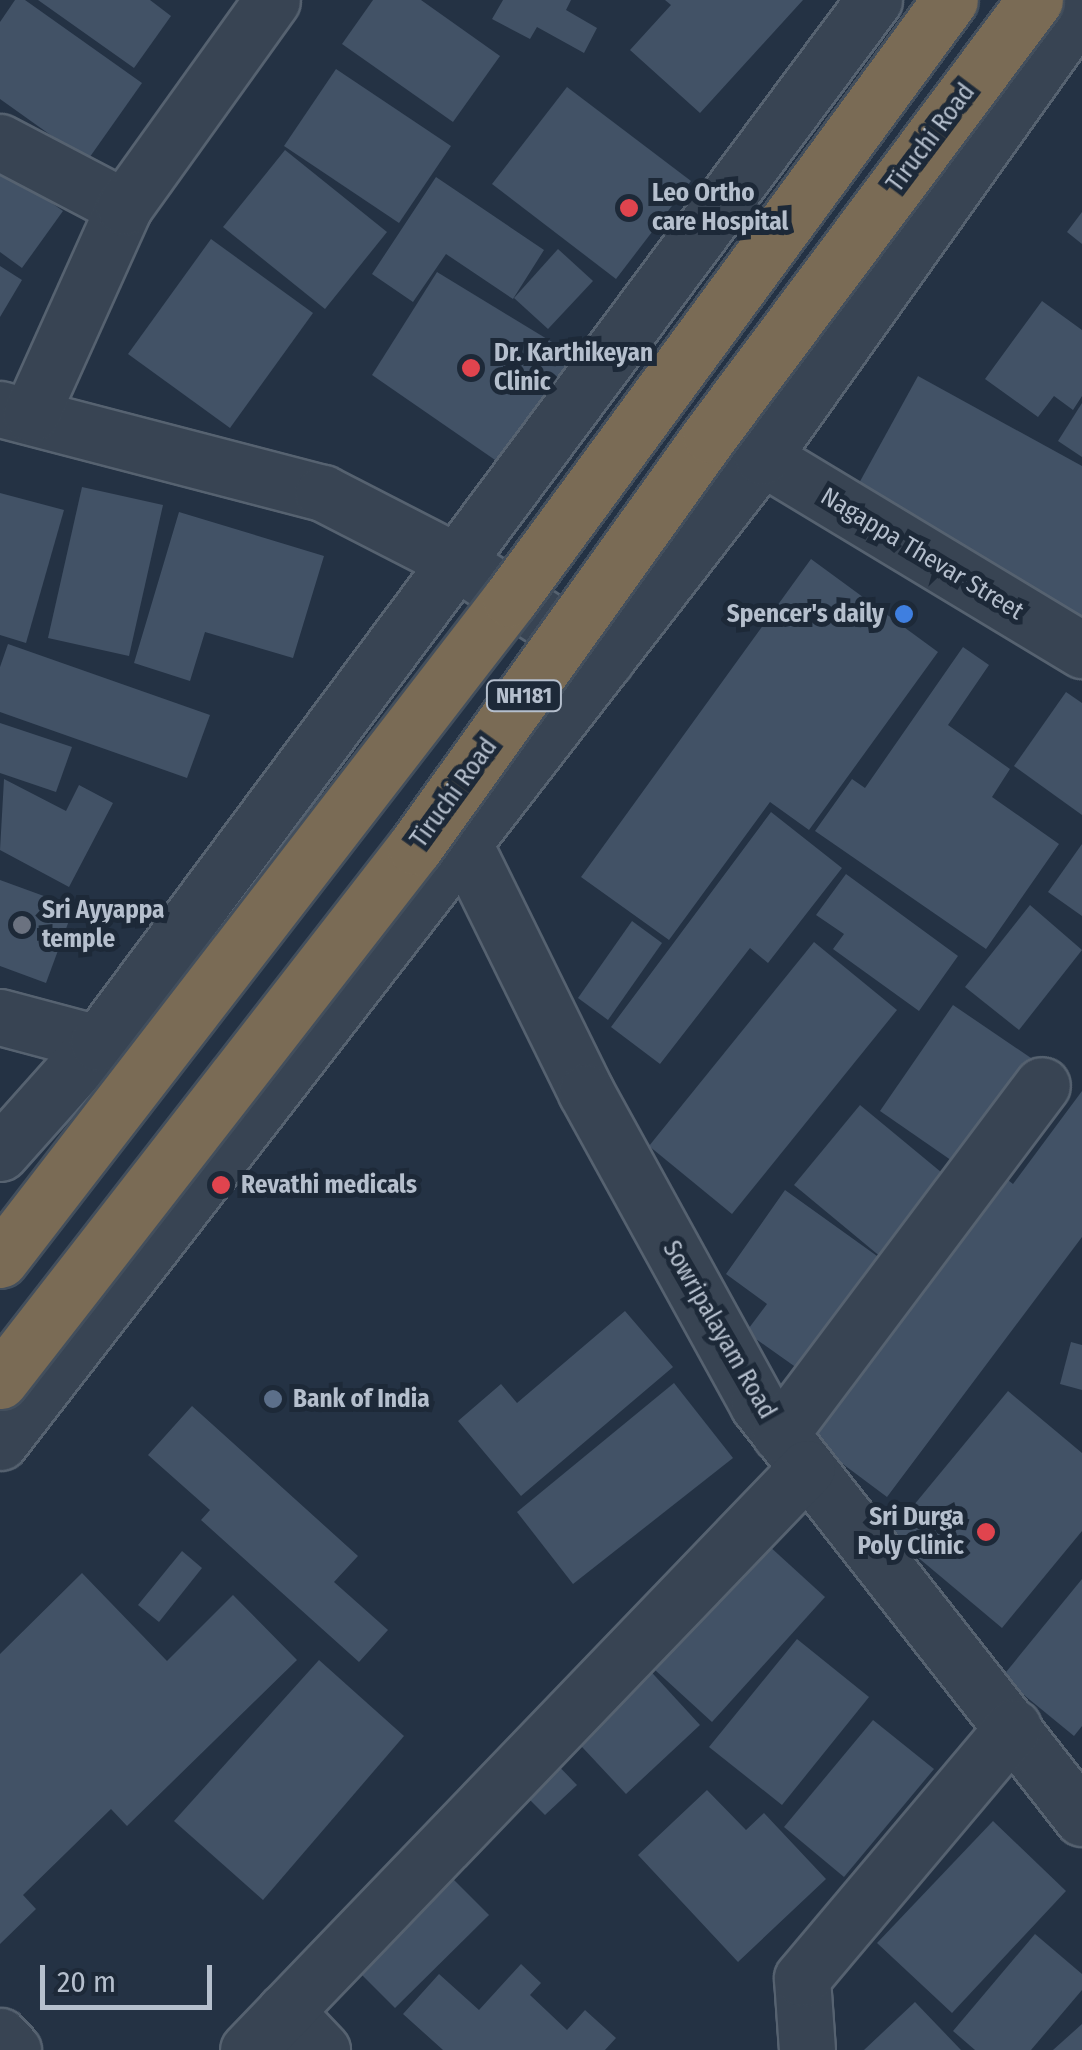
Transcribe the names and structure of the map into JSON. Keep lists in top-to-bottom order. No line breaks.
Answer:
{"streets":{"highway":["Tiruchi Road","NH181"],"street":["Nagappa Thevar Street","Sowripalayam Road"]},"places":["Leo Ortho care Hospital","Dr. Karthikeyan Clinic","Spencer's daily","Sri Ayyappa temple","Revathi medicals","Bank of India","Sri Durga Poly Clinic"],"scale_bar":"20 m"}
